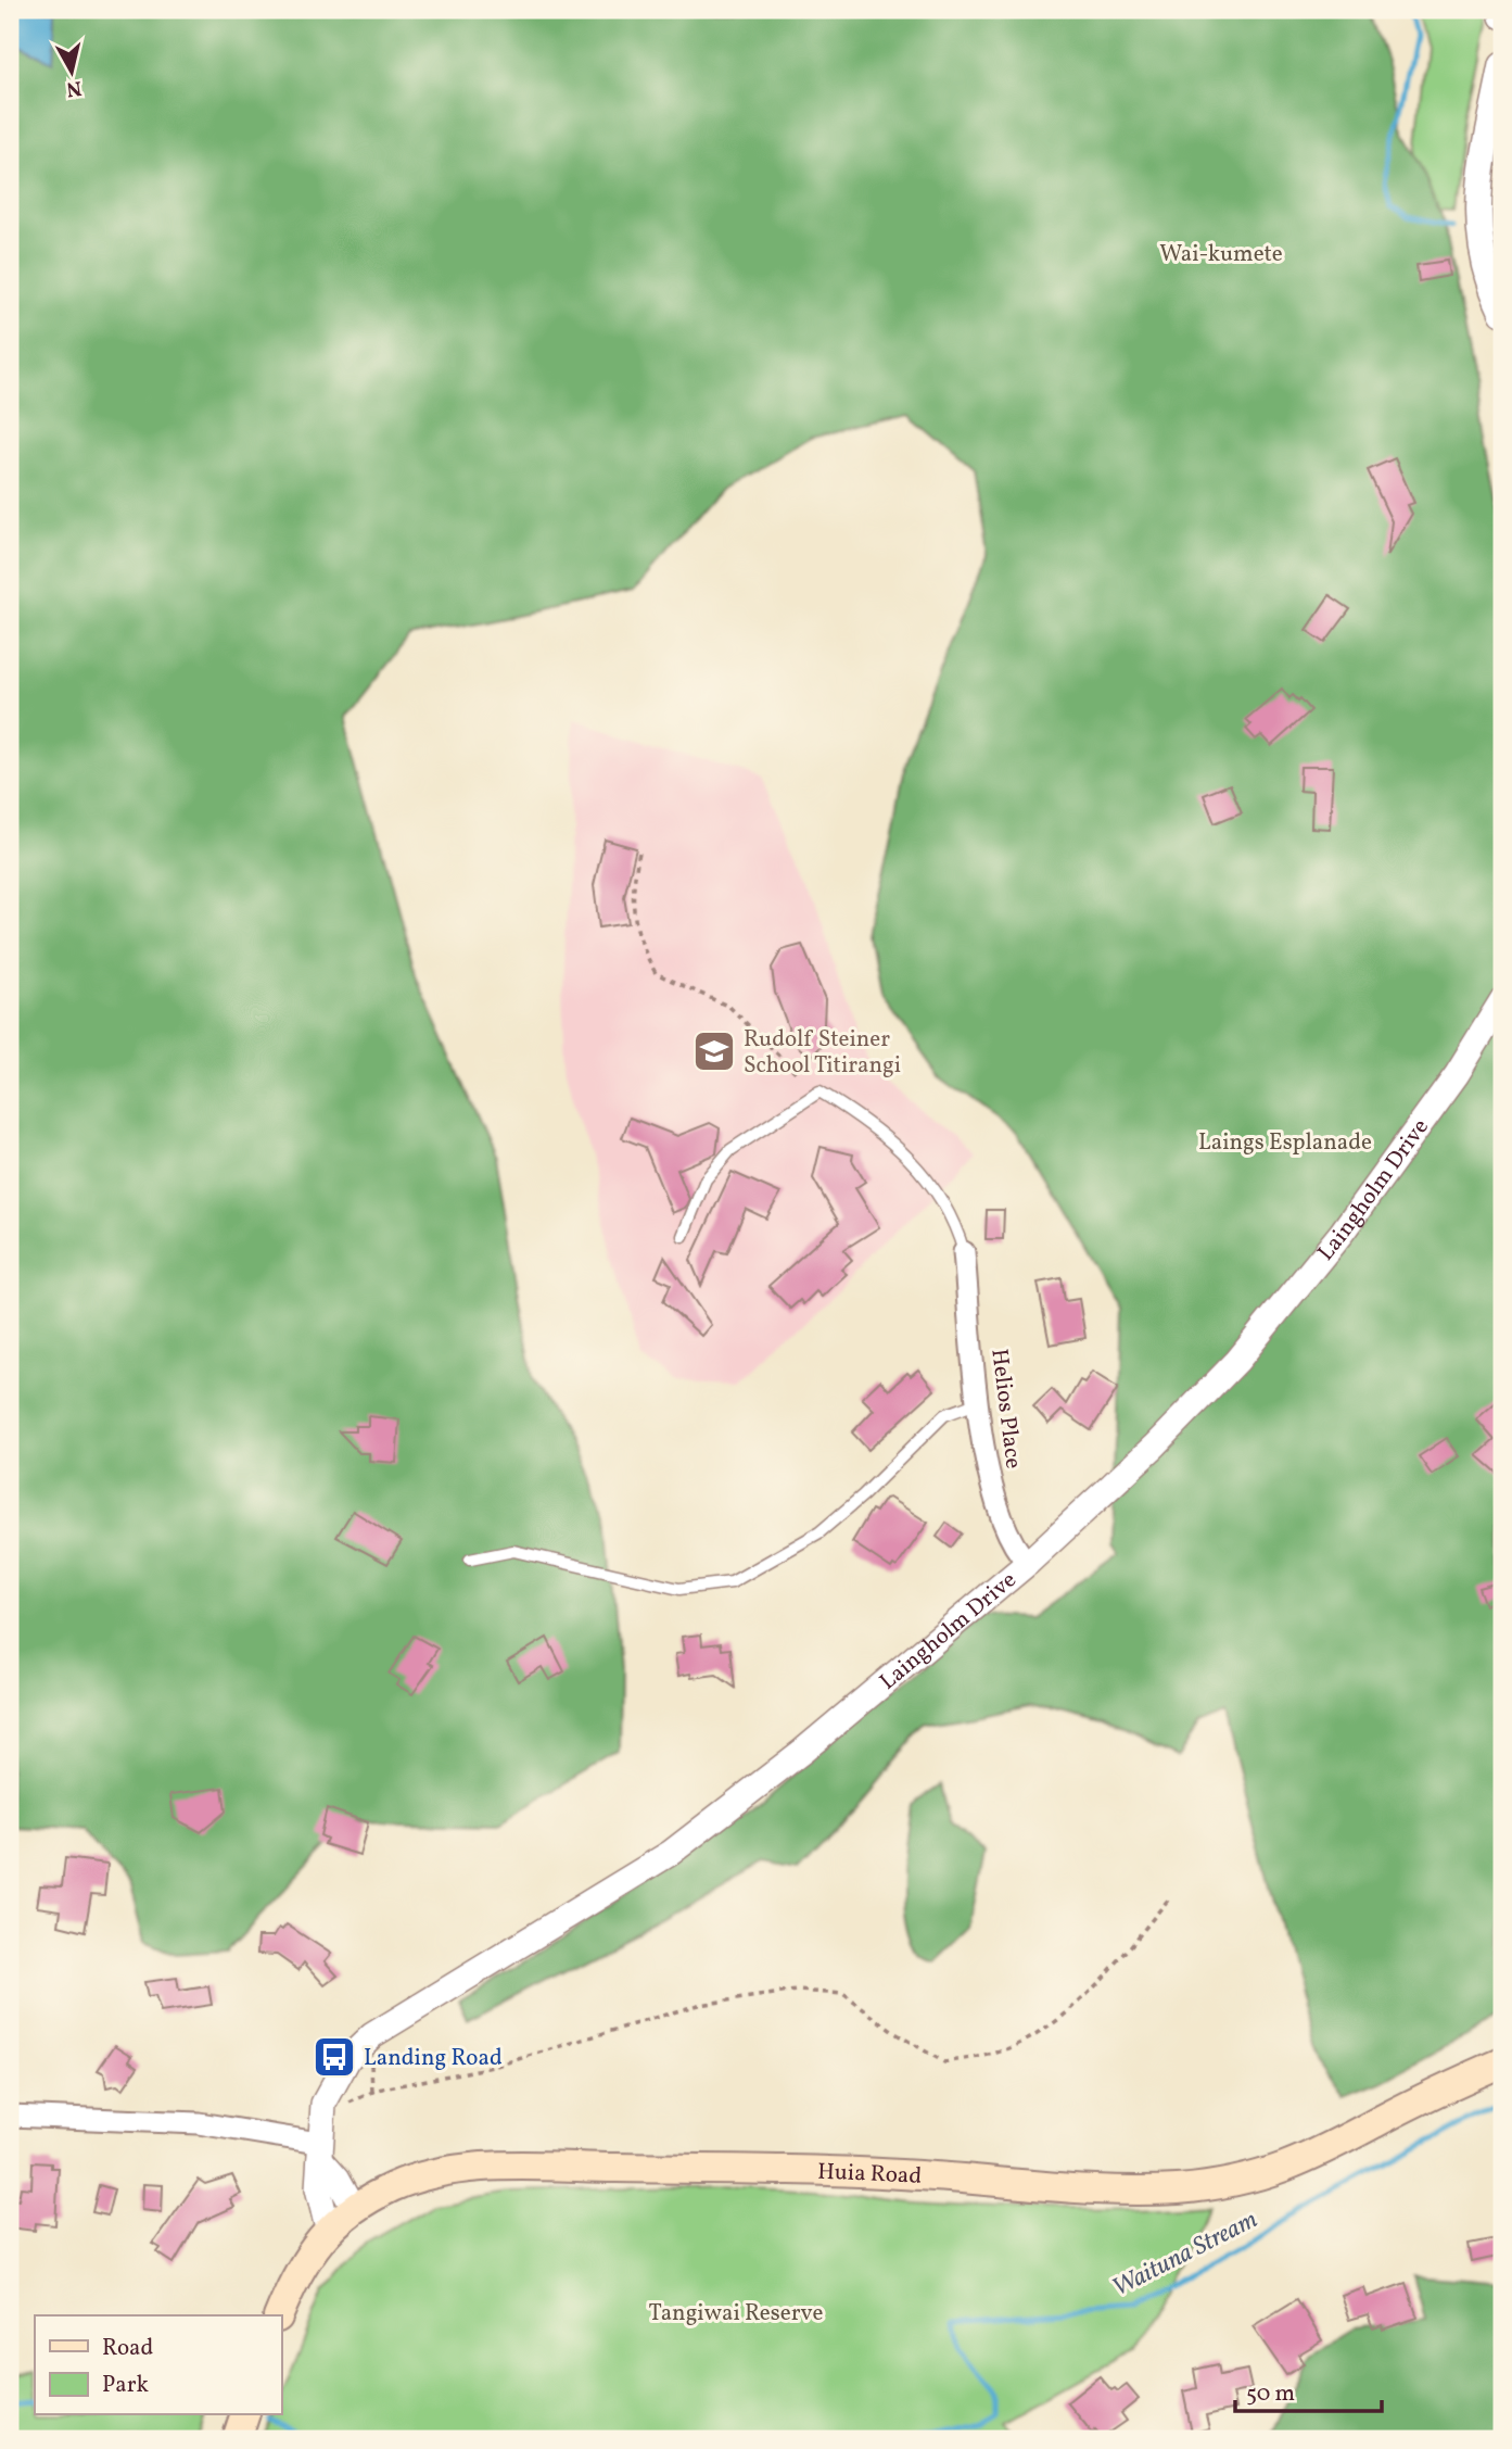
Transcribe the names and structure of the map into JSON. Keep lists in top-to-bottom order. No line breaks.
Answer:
{"streets":{"main road":["Huia Road"],"street":["Laingholm Drive","Helios Place"]},"crossings":[["Laingholm Drive","Helios Place"],["Laingholm Drive","Huia Road"]],"water":["Waituna Stream"],"parks":["Wai-kumete","Laings Esplanade","Tangiwai Reserve"],"places":{"school or university":["Rudolf Steiner School Titirangi"],"bus stop":["Landing Road"]},"legend":["Road","Park"],"scale_bar":"50 m","north":"bottom"}
